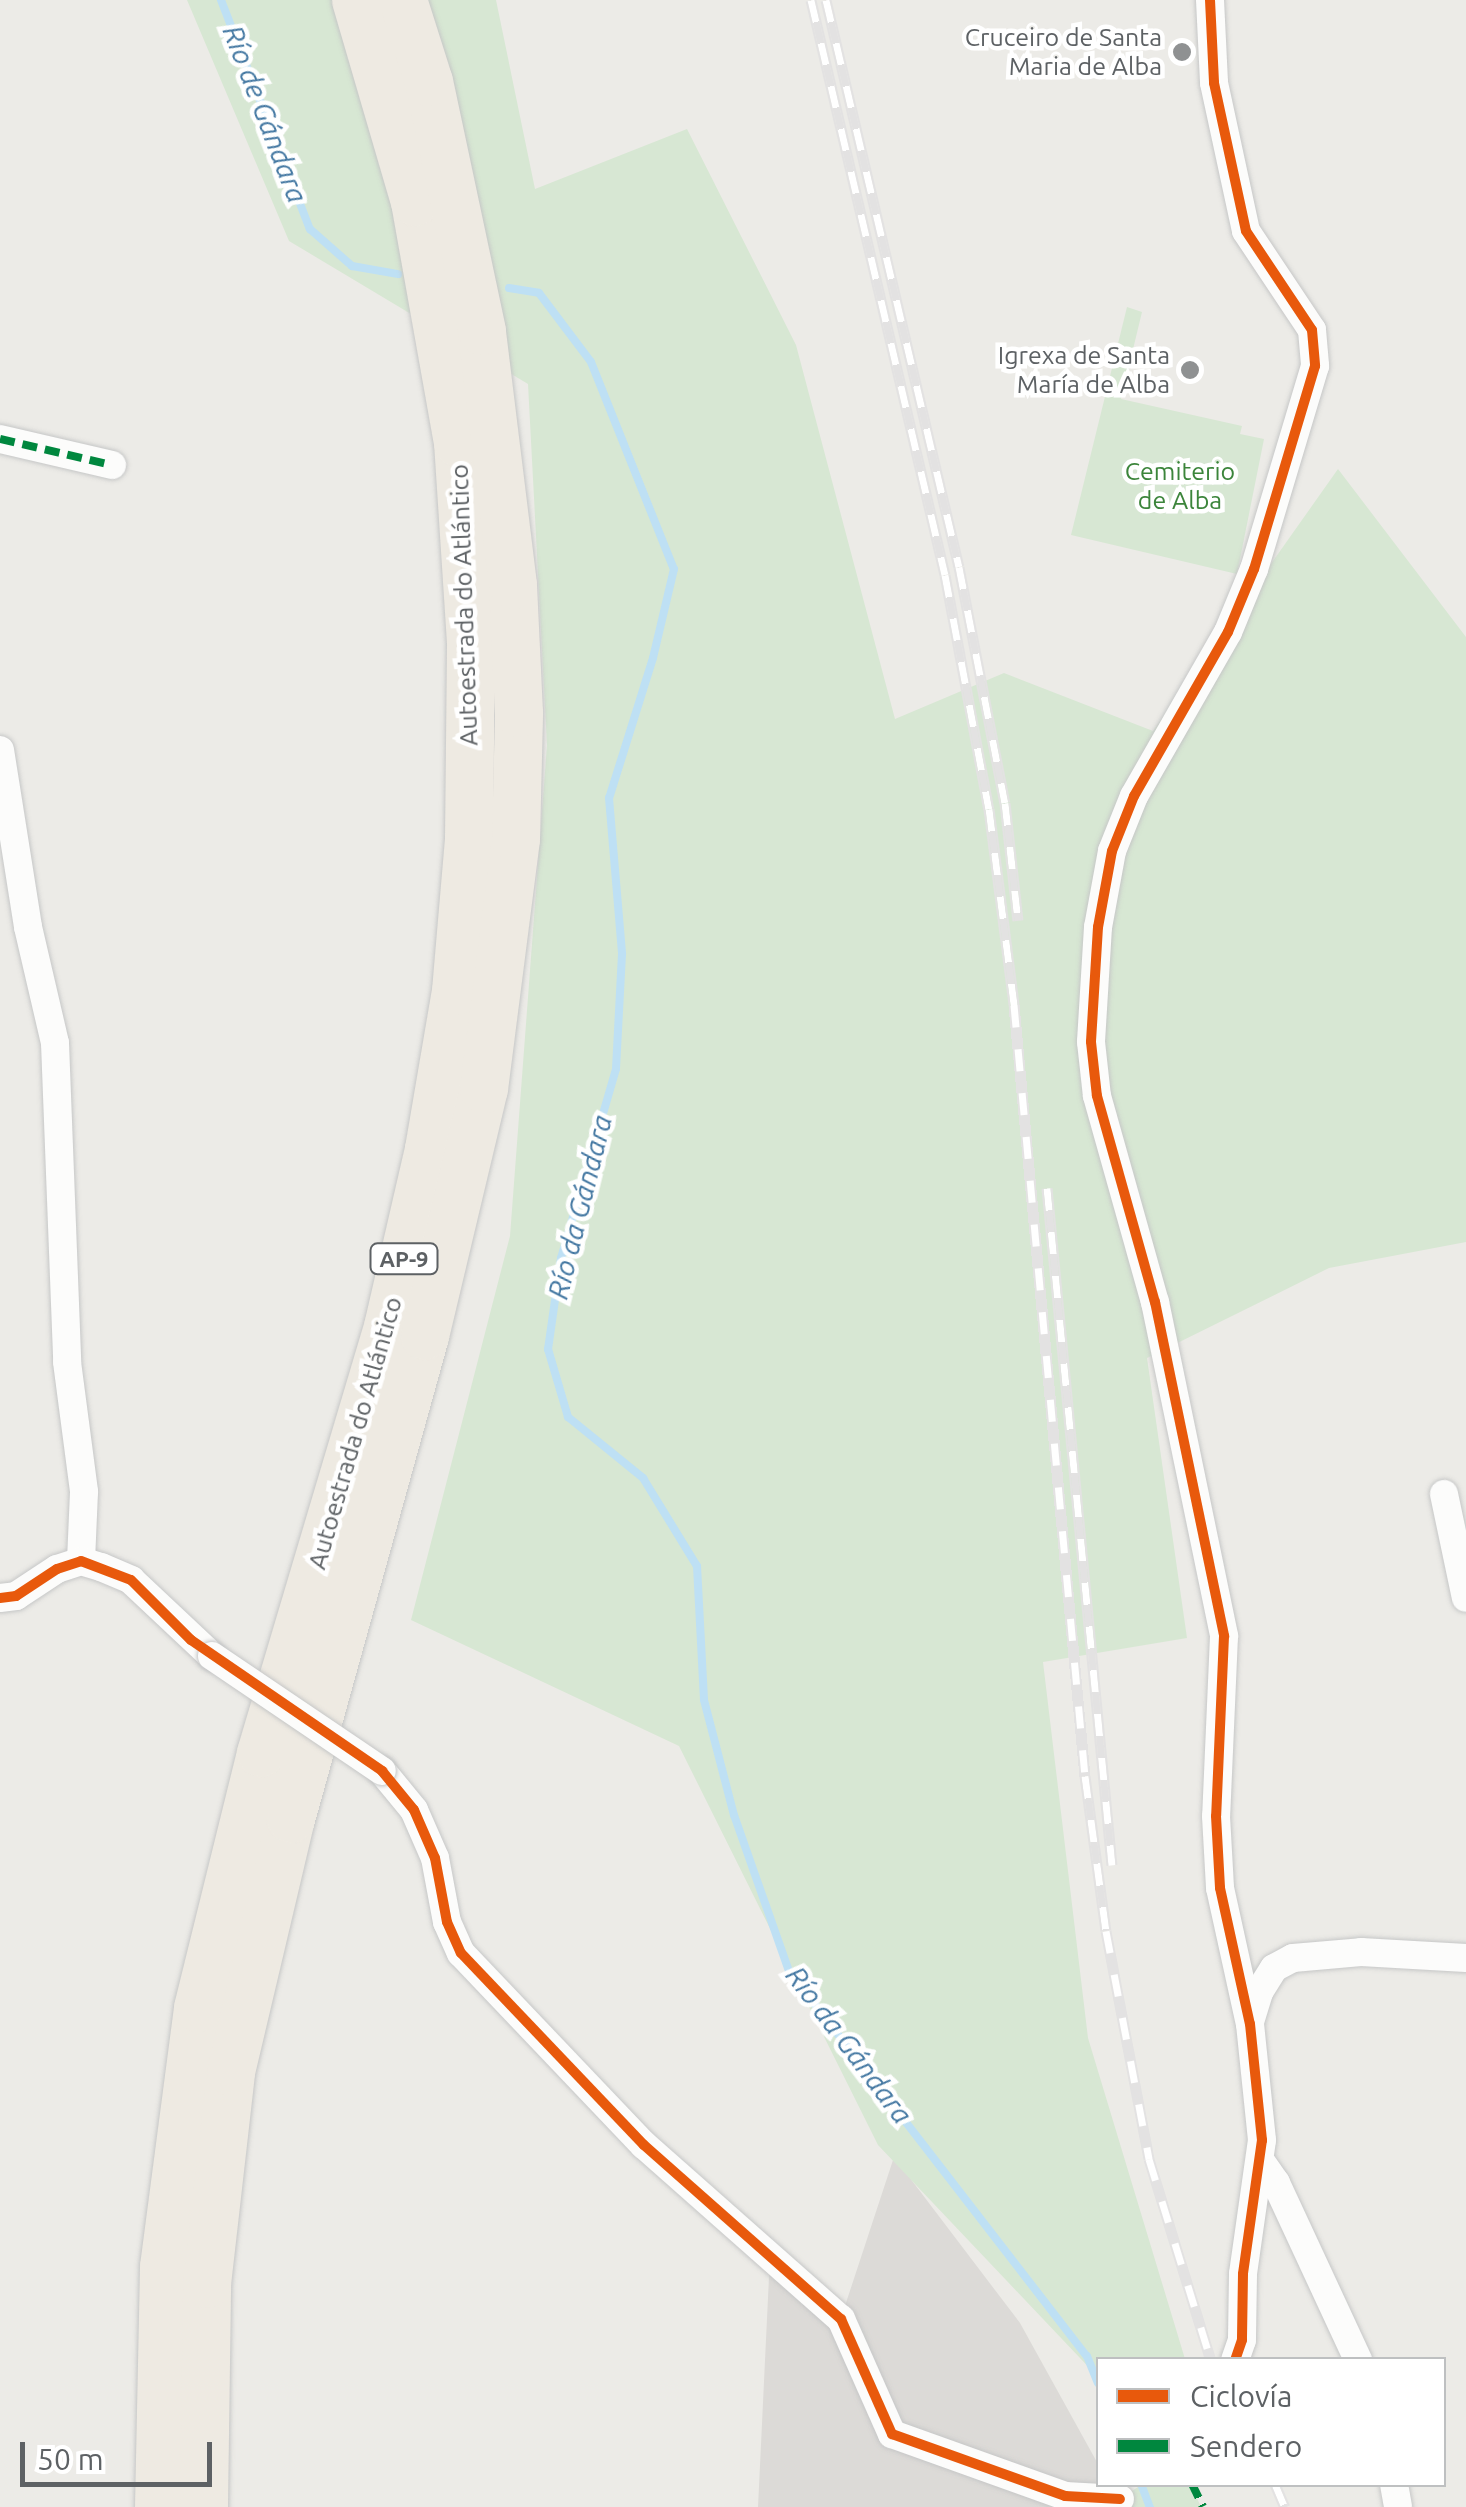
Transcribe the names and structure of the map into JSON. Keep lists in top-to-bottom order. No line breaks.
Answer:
{"streets":{"highway":["Autoestrada do Atlántico","AP-9"]},"water":["Río de Gándara","Río da Gándara"],"parks":["Cemiterio de Alba"],"places":["Cruceiro de Santa Maria de Alba","Igrexa de Santa María de Alba"],"legend":["Ciclovía","Sendero"],"scale_bar":"50 m"}
